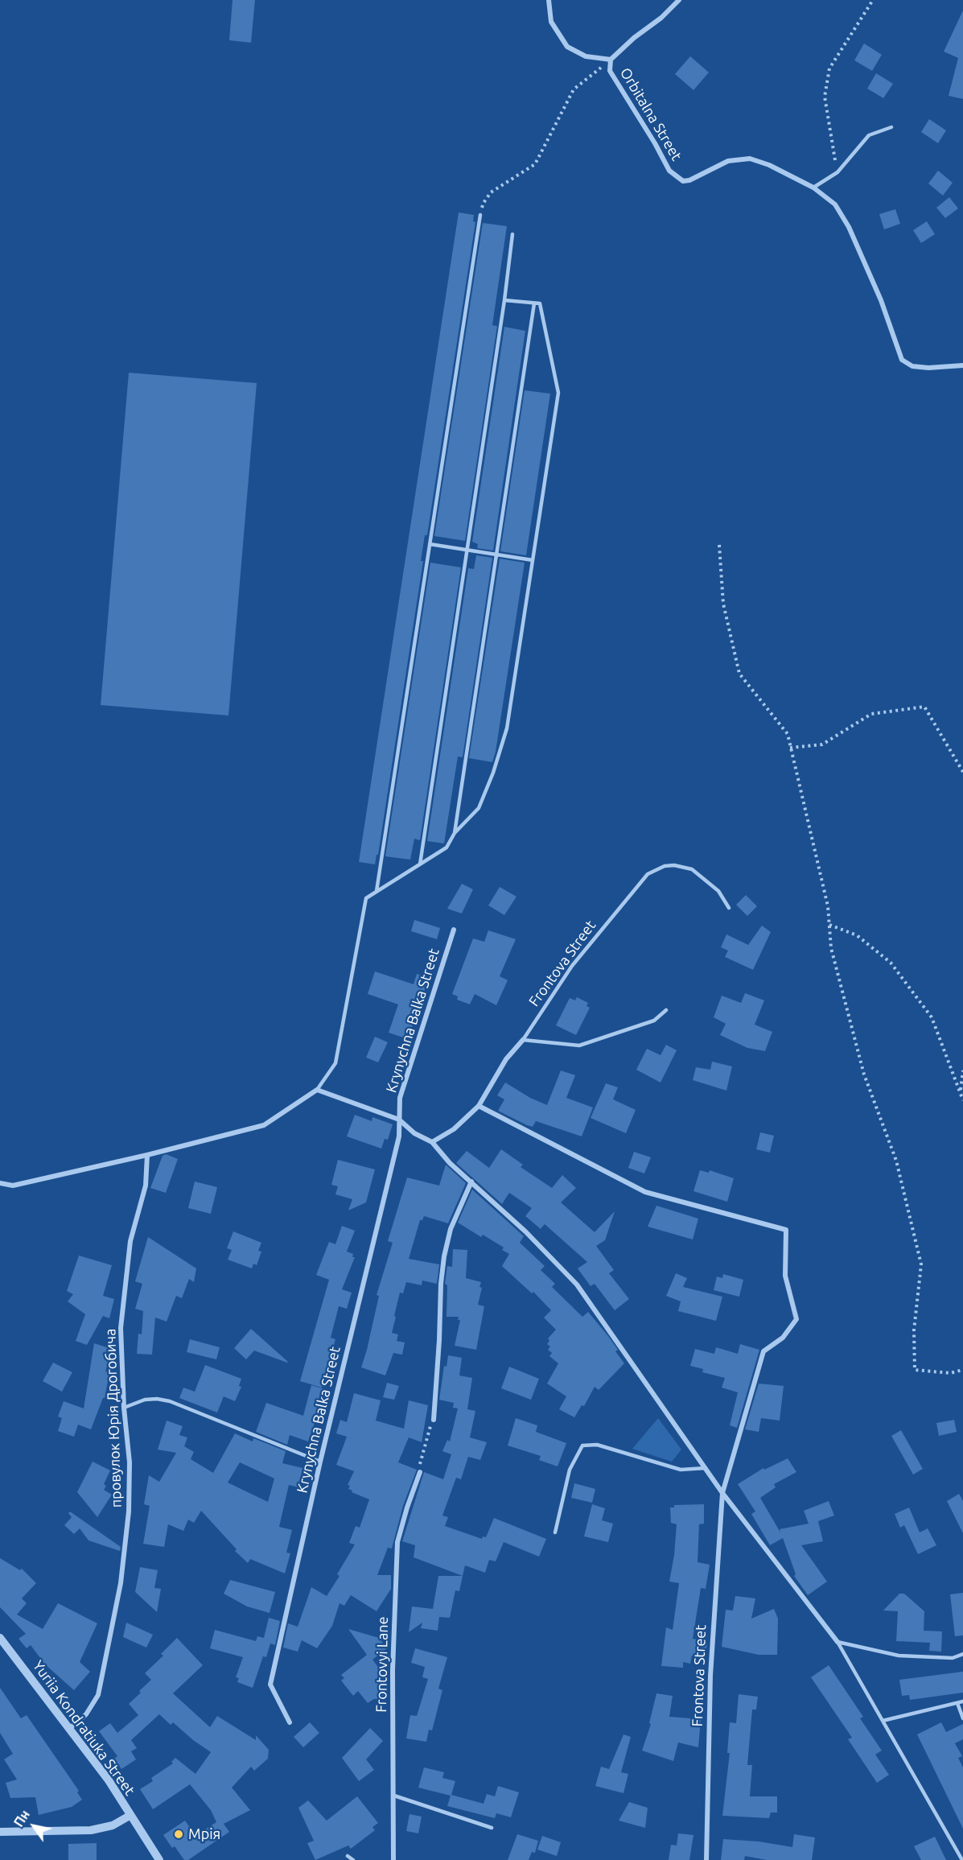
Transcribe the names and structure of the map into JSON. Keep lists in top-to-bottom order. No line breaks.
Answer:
{"streets":{"street":["Orbitalna Street","Frontova Street","Krynychna Balka Street","провулок Юрія Дрогобича","Frontovyi Lane","Yuriia Kondratiuka Street"]},"crossings":[["провулок Юрія Дрогобича","Yuriia Kondratiuka Street"]],"places":["Мрія"],"north":"top left"}
